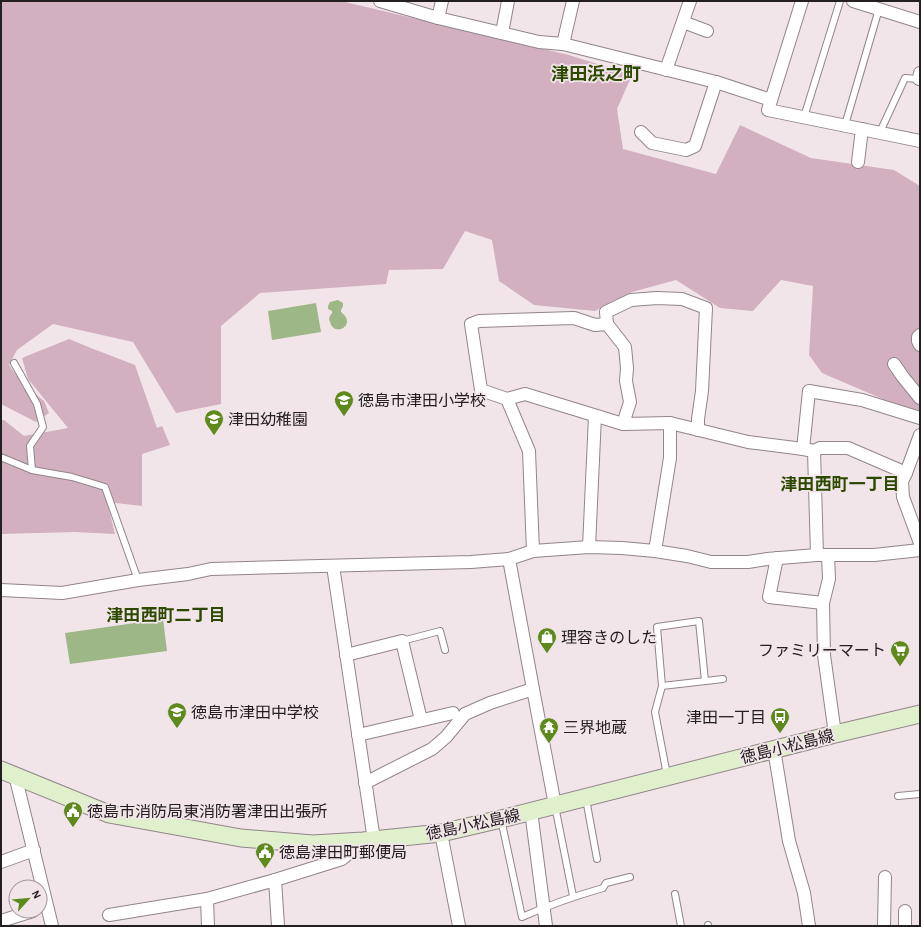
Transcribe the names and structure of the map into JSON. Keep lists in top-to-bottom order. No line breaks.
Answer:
{"streets":{"main road":["徳島小松島線"]},"districts":["津田浜之町","津田西町一丁目","津田西町二丁目"],"places":{"school or university":["徳島市津田小学校","津田幼稚園","徳島市津田中学校"],"shop":["理容きのした"],"supermarket":["ファミリーマート"],"bus stop":["津田一丁目"],"temple":["三界地蔵"],"public building":["徳島市消防局東消防署津田出張所","徳島津田町郵便局"]},"north":"top right"}
